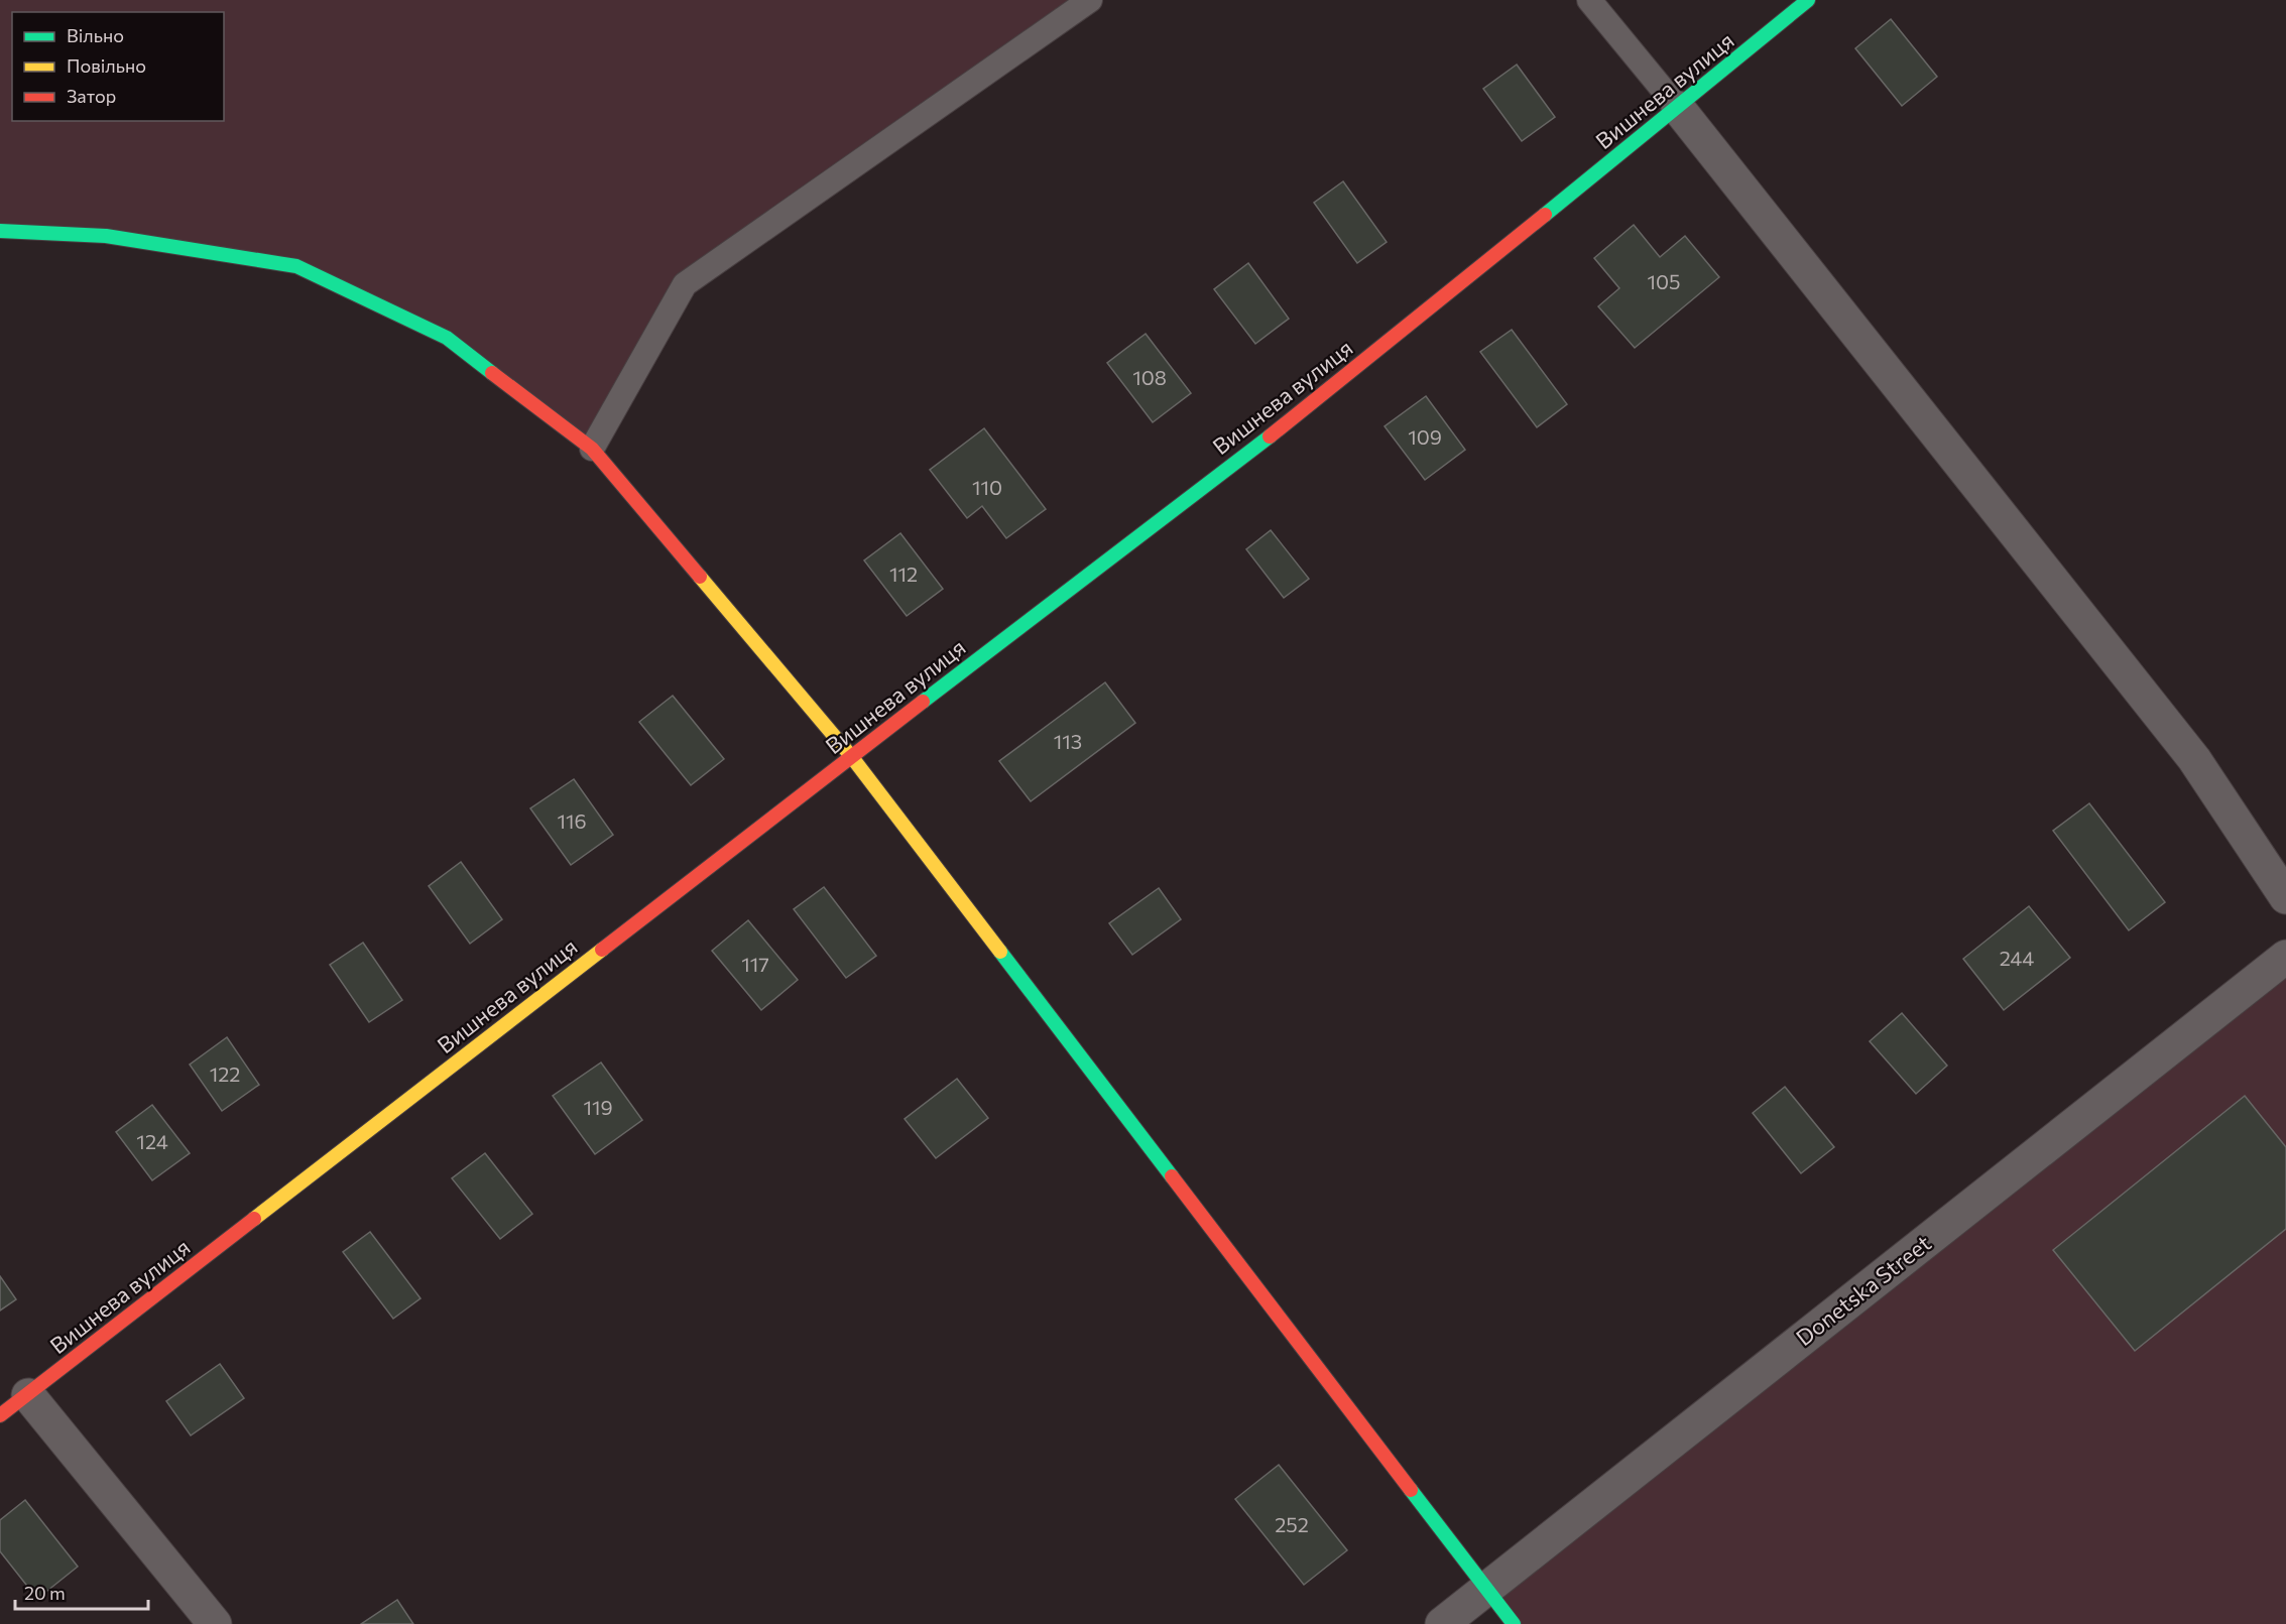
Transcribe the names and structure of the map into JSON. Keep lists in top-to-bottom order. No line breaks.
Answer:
{"streets":{"street":["Вишнева вулиця","Donetska Street"]},"house_numbers":["105","108","109","110","112","113","116","244","117","122","119","124","252"],"legend":["Вільно","Повільно","Затор"],"scale_bar":"20 m"}
